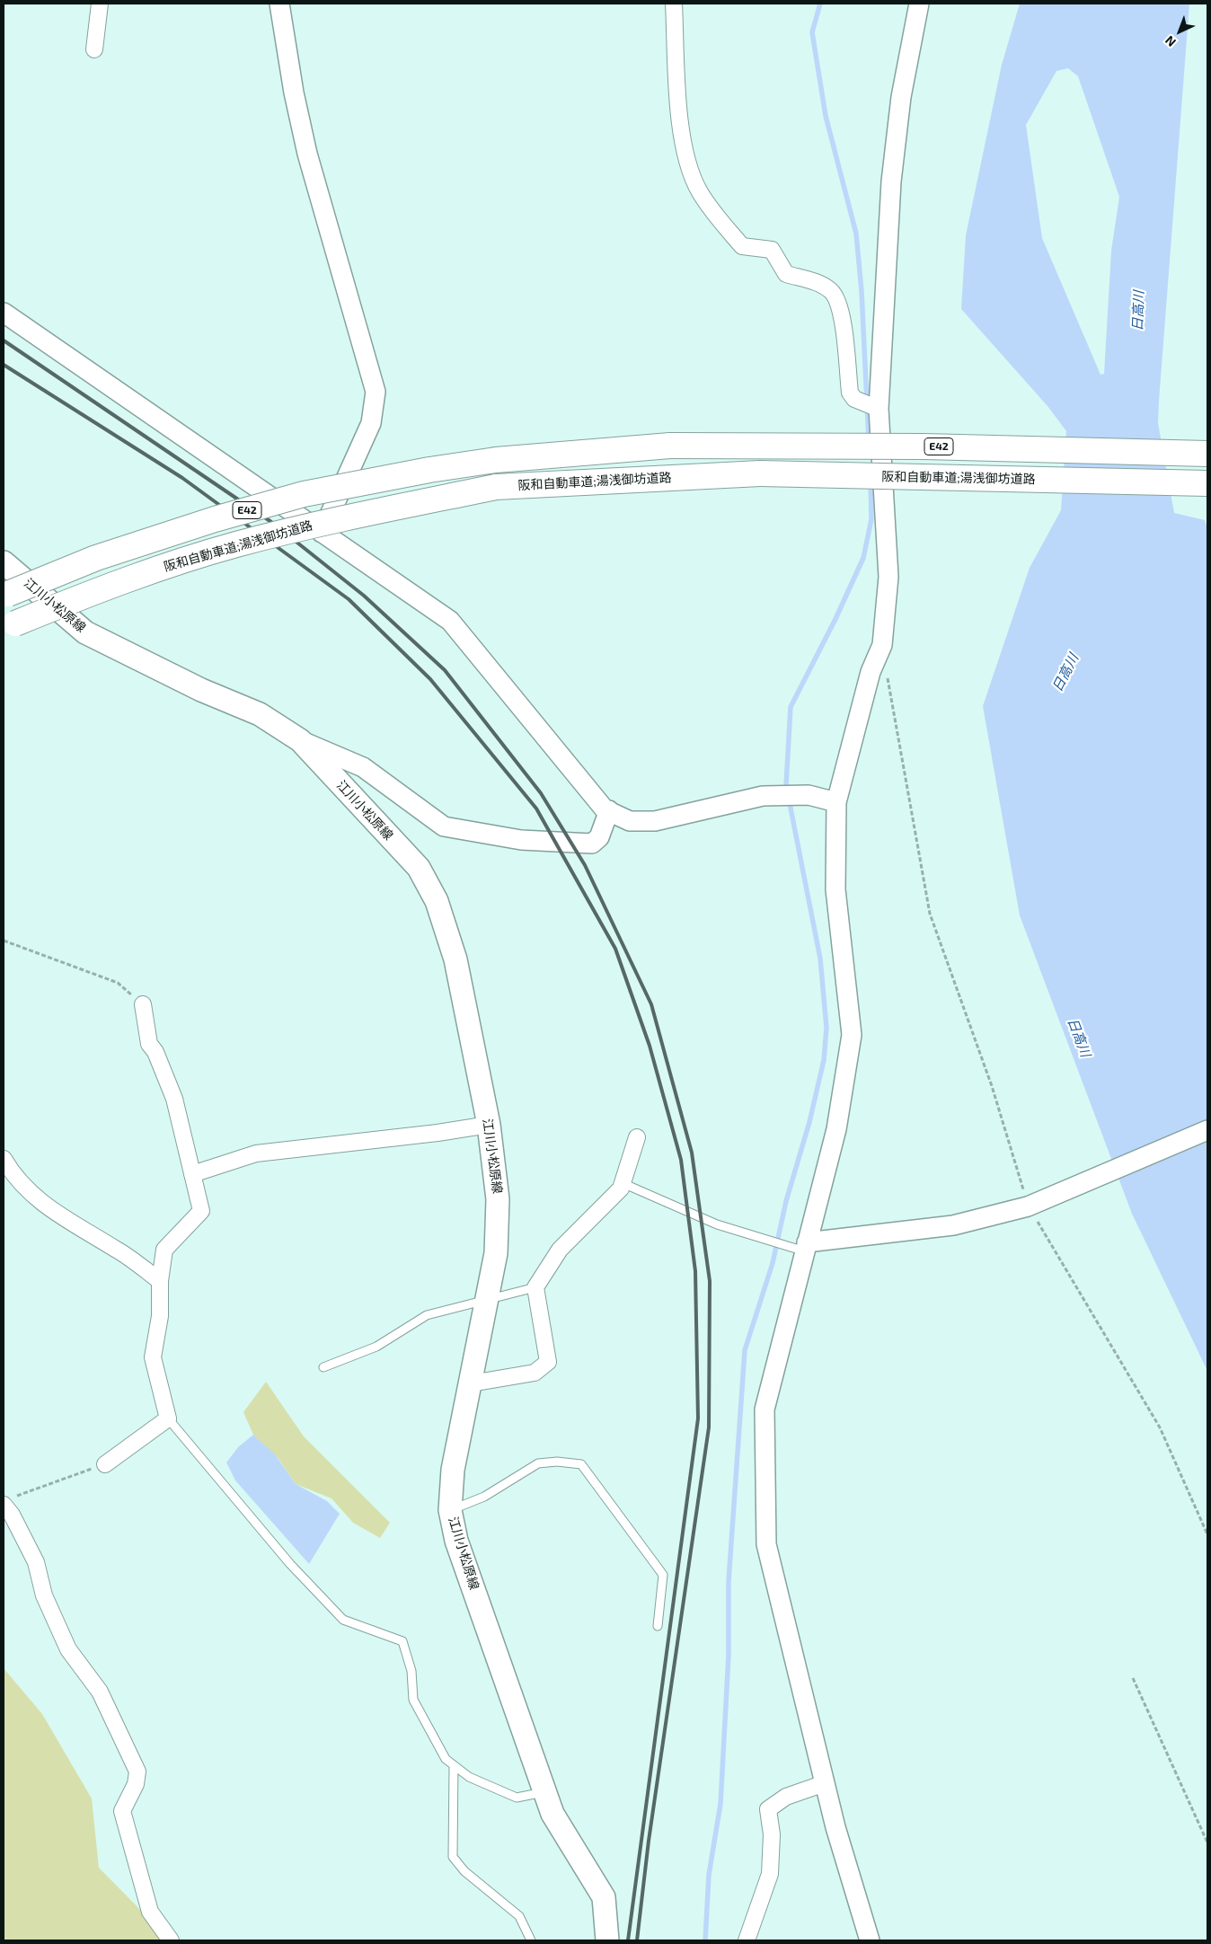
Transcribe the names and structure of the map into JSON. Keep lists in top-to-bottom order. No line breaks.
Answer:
{"streets":{"highway":["E42","阪和自動車道;湯浅御坊道路"],"main road":["江川小松原線"]},"water":["日高川"],"north":"bottom left"}
